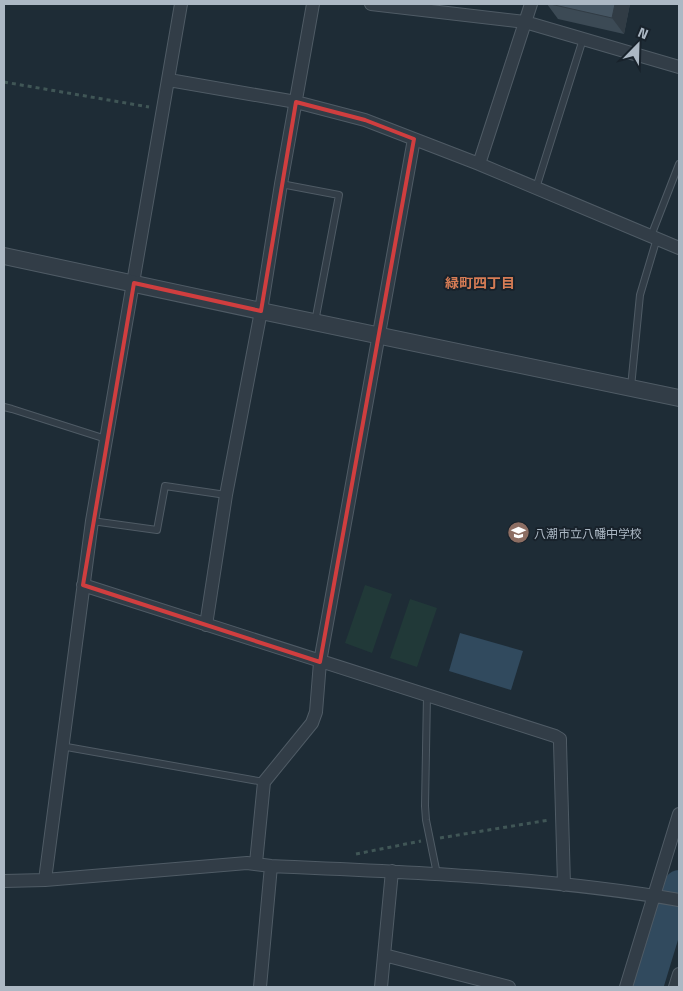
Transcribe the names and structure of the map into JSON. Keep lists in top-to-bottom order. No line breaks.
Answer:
{"districts":["緑町四丁目"],"places":{"school or university":["八潮市立八幡中学校"]},"north":"top right"}
